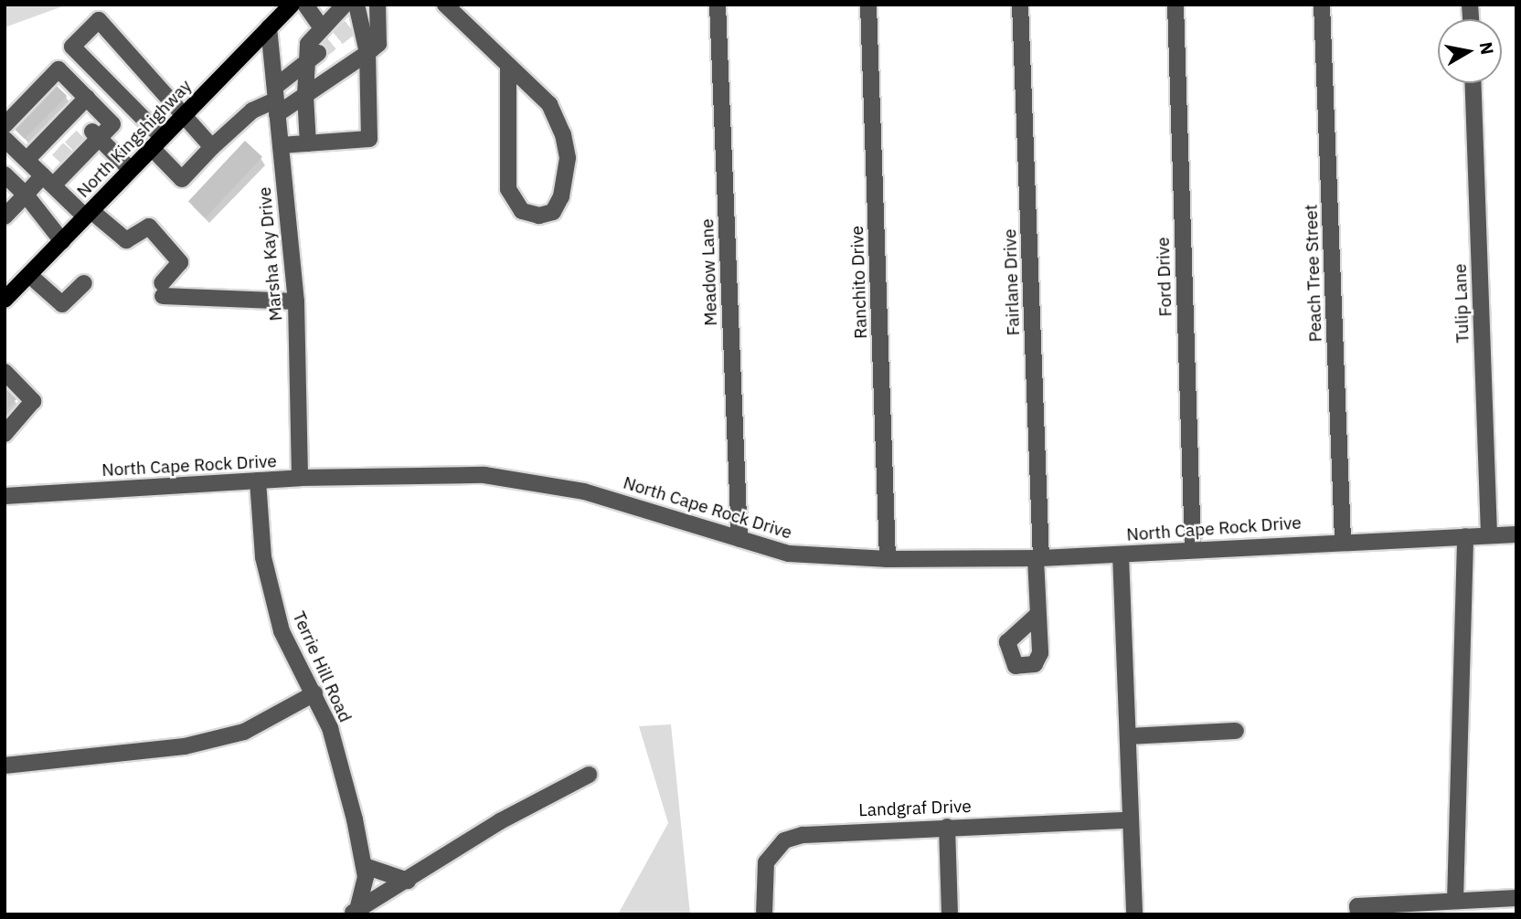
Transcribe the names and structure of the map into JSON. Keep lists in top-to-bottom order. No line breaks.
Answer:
{"streets":{"main road":["North Kingshighway"],"street":["Marsha Kay Drive","Meadow Lane","Peach Tree Street","Ford Drive","Ranchito Drive","Fairlane Drive","Tulip Lane","North Cape Rock Drive","Terrie Hill Road","Landgraf Drive"]},"crossings":[["North Kingshighway","Marsha Kay Drive"],["Marsha Kay Drive","North Cape Rock Drive"],["Meadow Lane","North Cape Rock Drive"],["Peach Tree Street","North Cape Rock Drive"],["Ford Drive","North Cape Rock Drive"],["Ranchito Drive","North Cape Rock Drive"],["Fairlane Drive","North Cape Rock Drive"],["Tulip Lane","North Cape Rock Drive"],["North Cape Rock Drive","Terrie Hill Road"]],"north":"right"}
